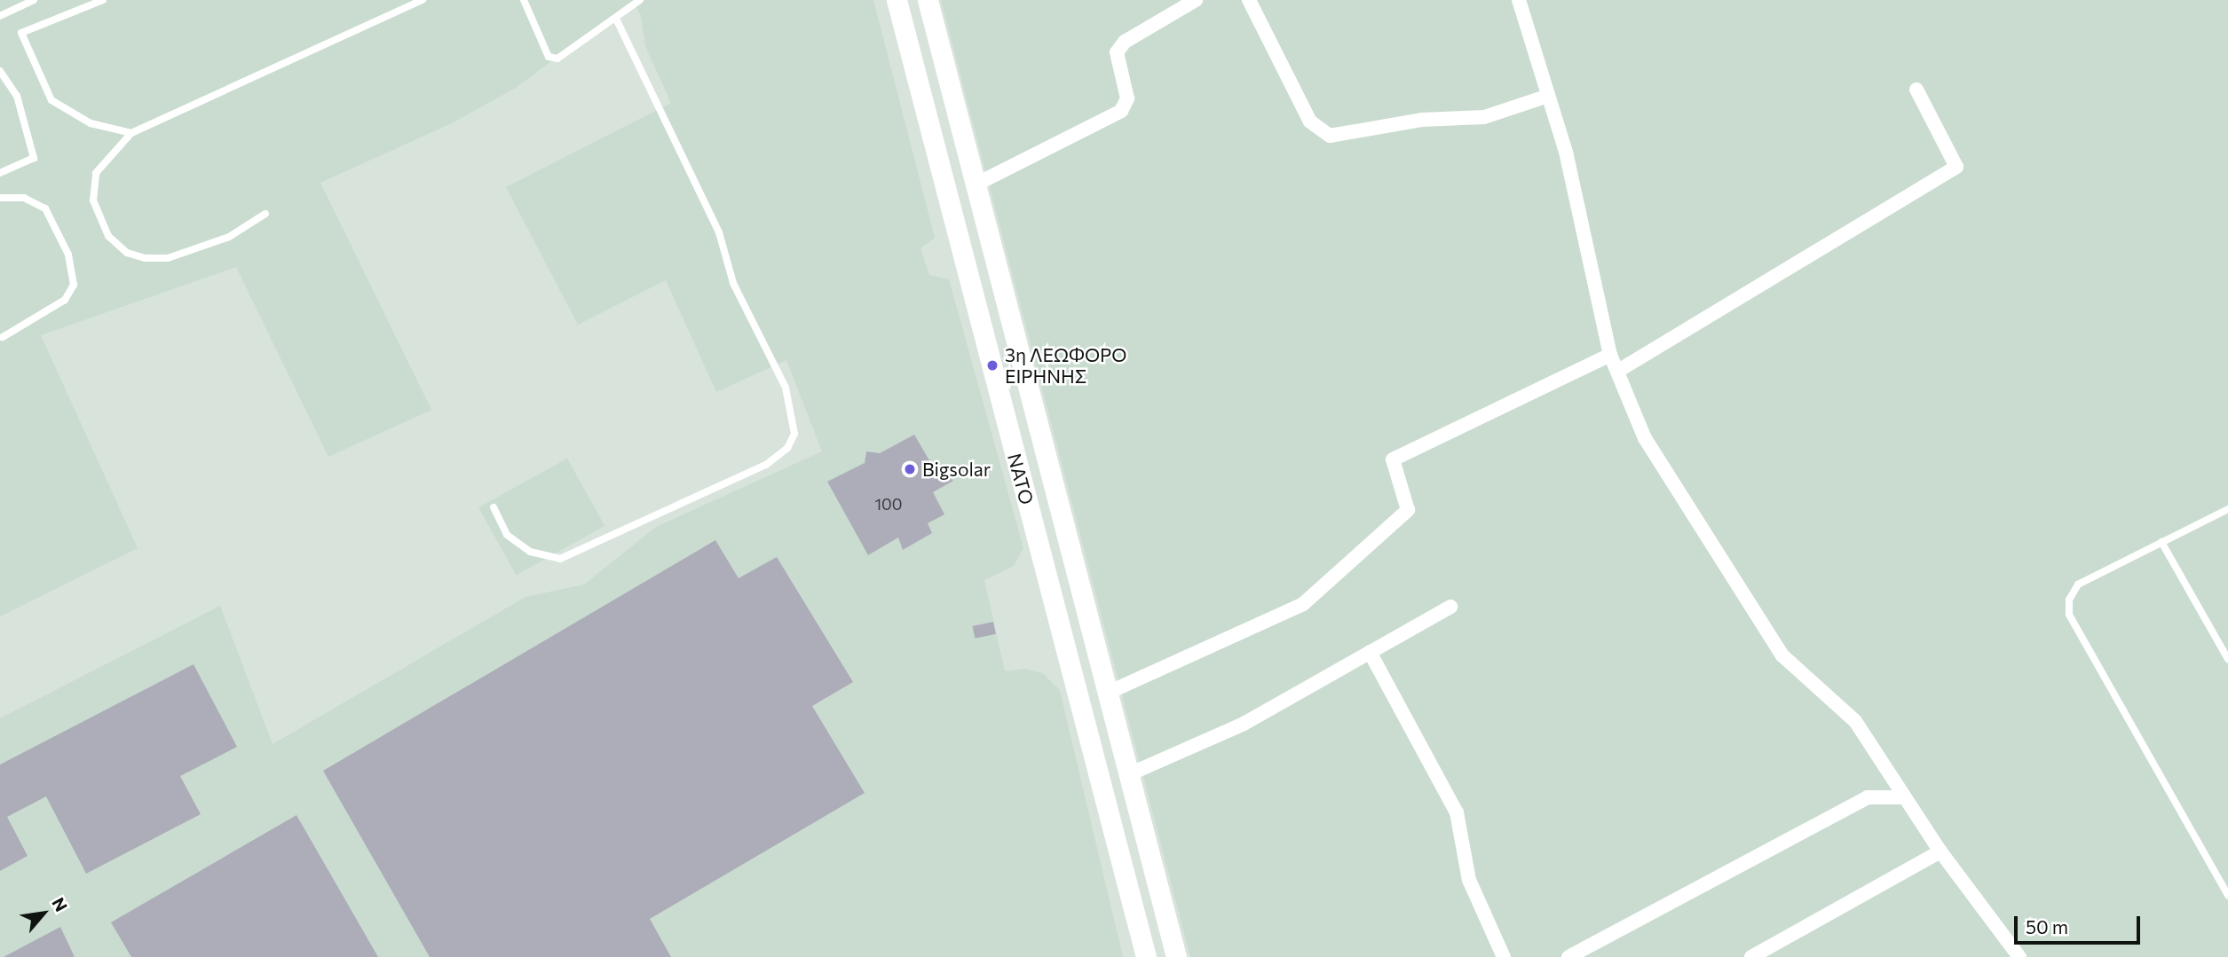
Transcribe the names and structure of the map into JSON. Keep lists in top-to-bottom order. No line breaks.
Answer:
{"streets":{"main road":["ΝΑΤΟ"]},"places":["3η ΛΕΩΦΟΡΟ ΕΙΡΗΝΗΣ","Bigsolar"],"house_numbers":["100"],"scale_bar":"50 m","north":"top right"}
